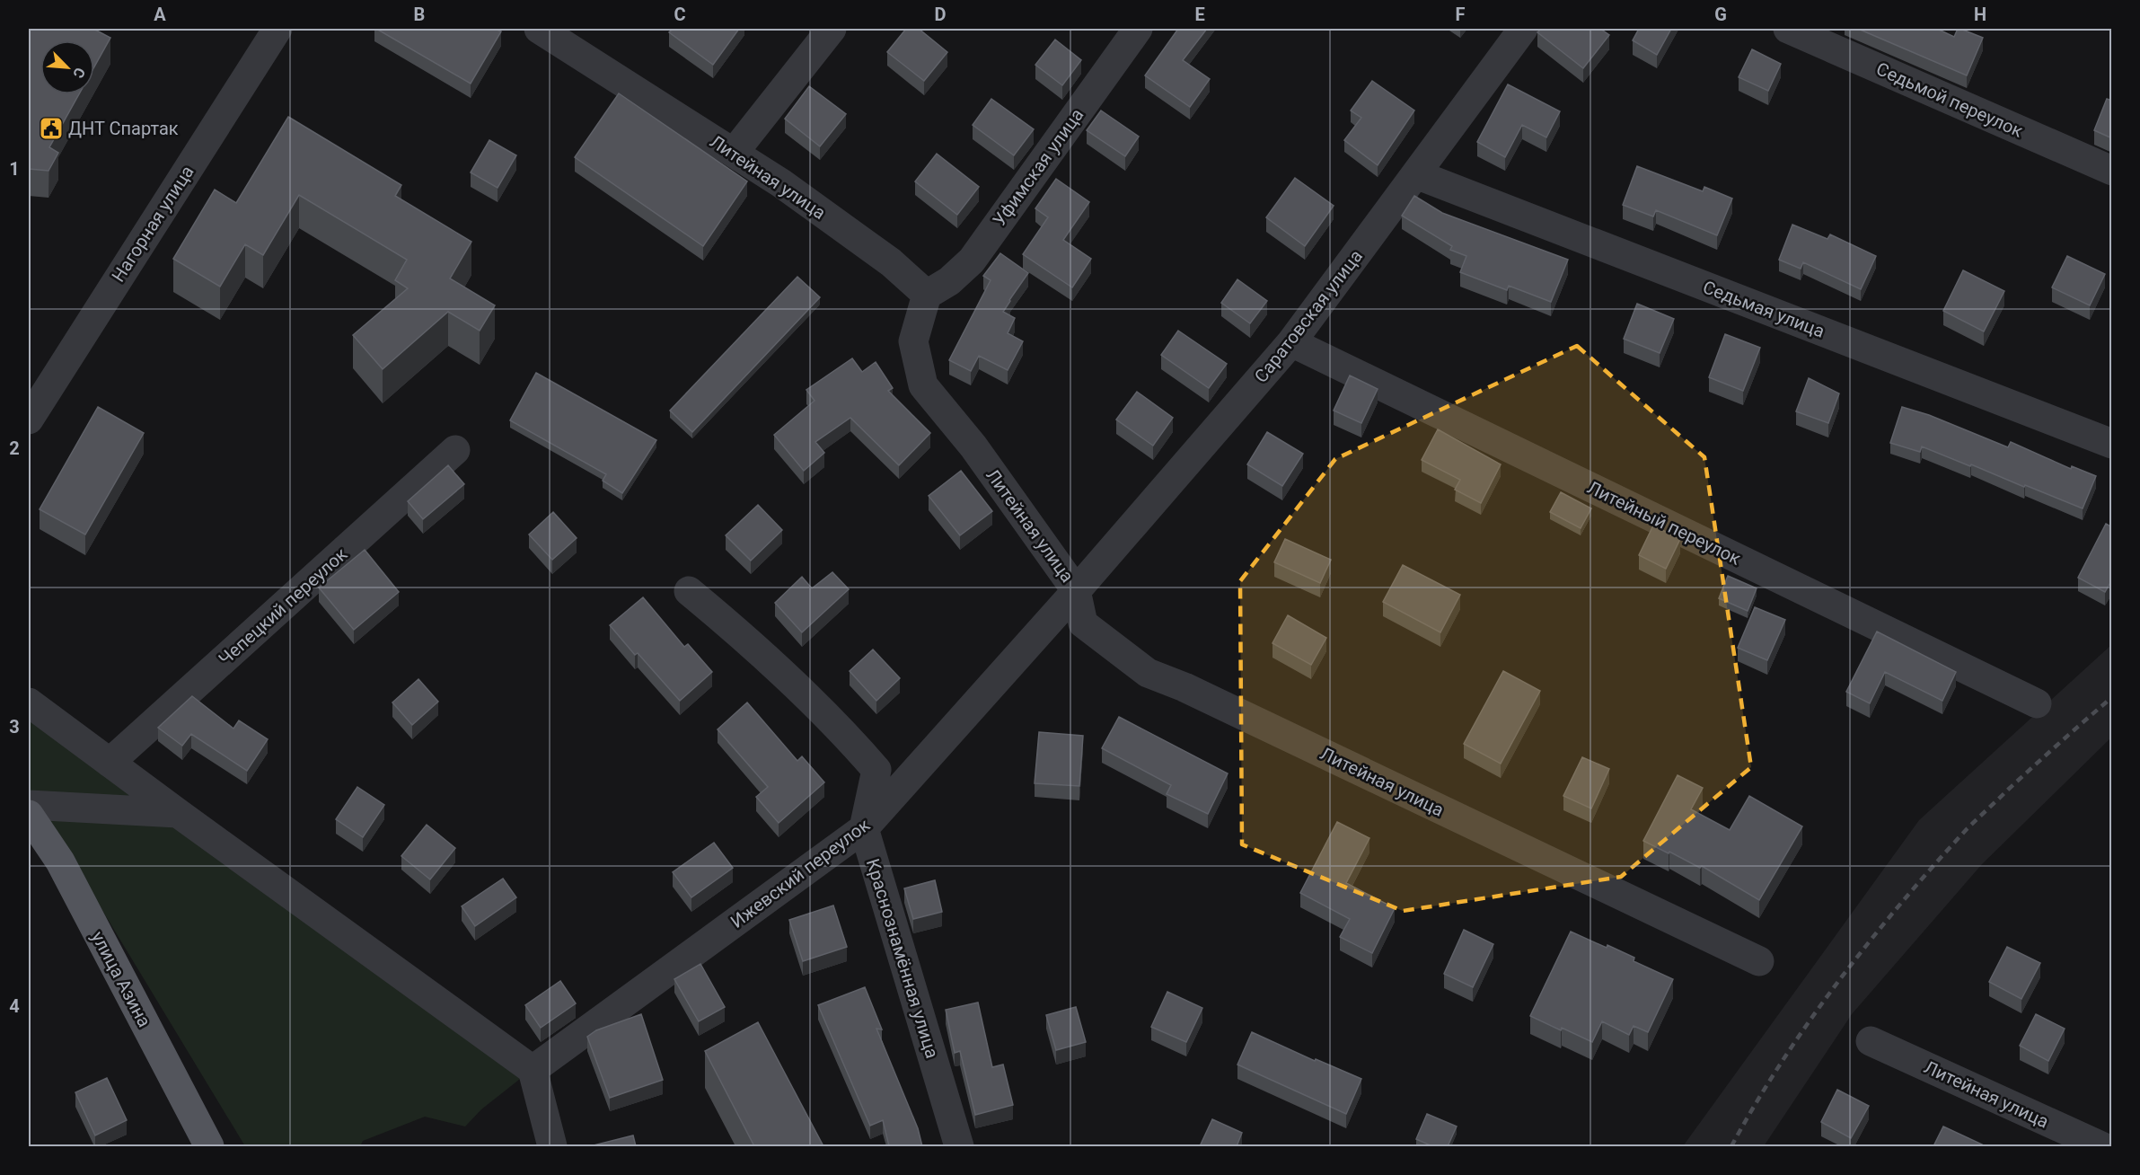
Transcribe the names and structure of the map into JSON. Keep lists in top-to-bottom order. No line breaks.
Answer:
{"streets":{"main road":["улица Азина"],"street":["Седьмой переулок","Уфимская улица","Литейная улица","Нагорная улица","Седьмая улица","Саратовская улица","Литейный переулок","Чепецкий переулок","Ижевский переулок","Краснознамённая улица"]},"crossings":[["Уфимская улица","Литейная улица"],["Литейная улица","Саратовская улица"],["Литейная улица","Ижевский переулок"],["Седьмая улица","Саратовская улица"],["Саратовская улица","Литейный переулок"],["Саратовская улица","Ижевский переулок"],["Ижевский переулок","Краснознамённая улица"]],"places":{"public building":["ДНТ Спартак"]},"north":"bottom right","grid":{"columns":["A","B","C","D","E","F","G","H"],"rows":["1","2","3","4"]}}
